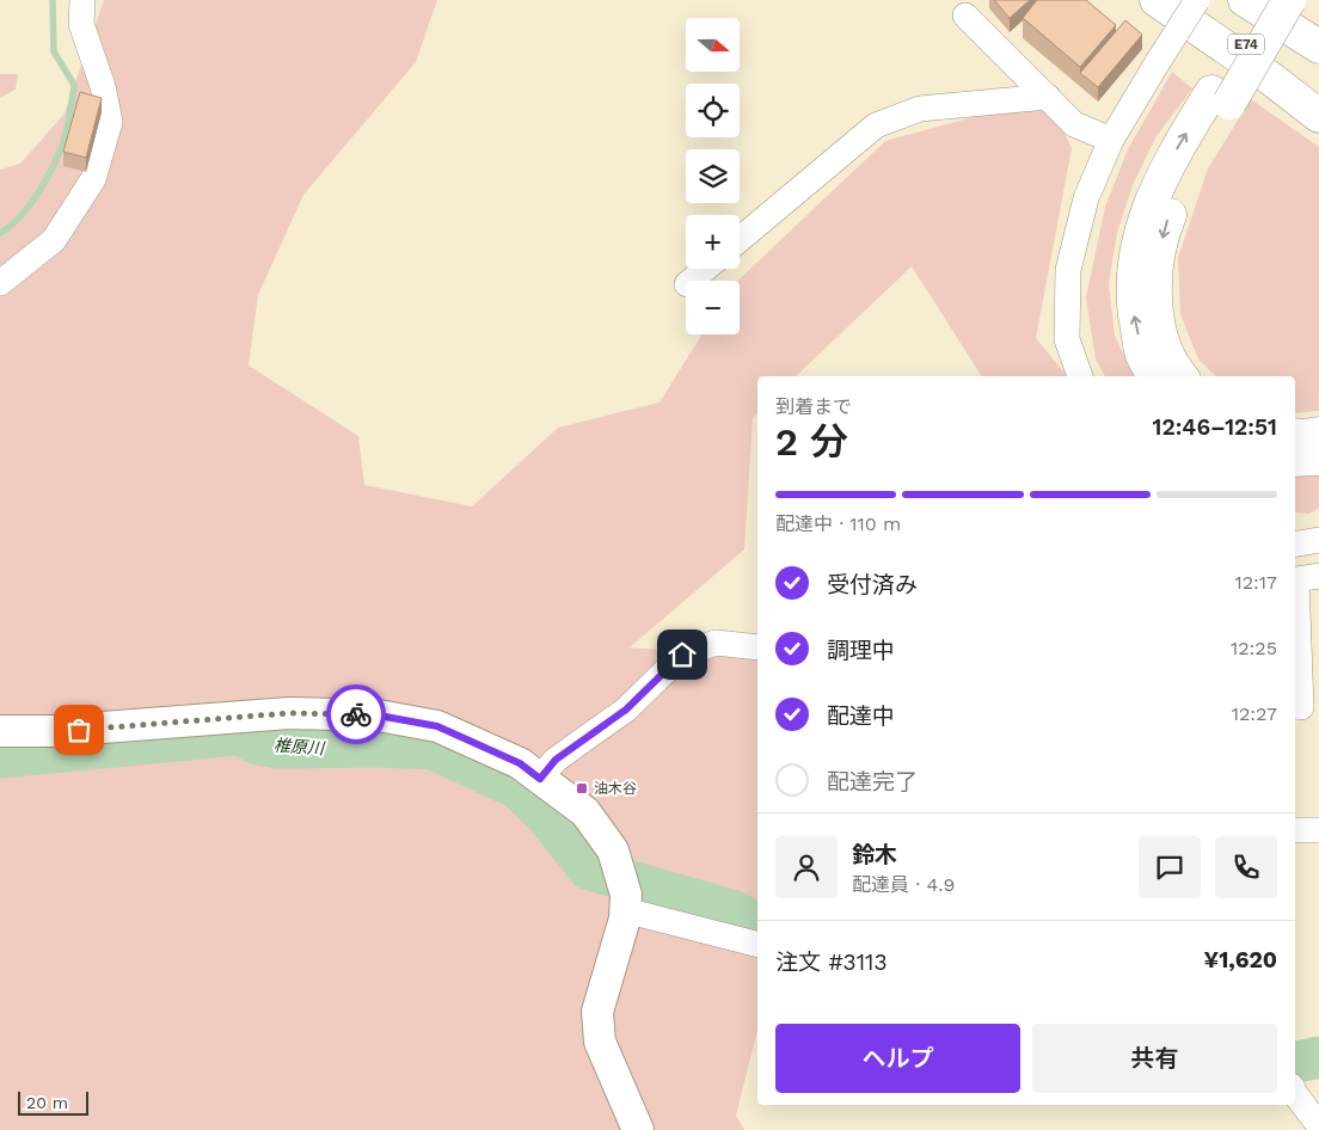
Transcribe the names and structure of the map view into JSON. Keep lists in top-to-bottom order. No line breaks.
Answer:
{"streets":{"highway":["E74"]},"water":["椎原川"],"places":{"transit":["油木谷"]},"scale_bar":"20 m","north":"right","page":{"map_buttons":["+","−"],"heading":["2 分","到着まで","12:46–12:51"],"panel":["鈴木","配達員 · 4.9","注文 #3113","¥1,620"],"bar":"配達中 · 110 m","list":[["受付済み","12:17"],["調理中","12:25"],["配達中","12:27"],"配達完了"],"buttons":["ヘルプ","共有"],"scale":"20 m"}}
